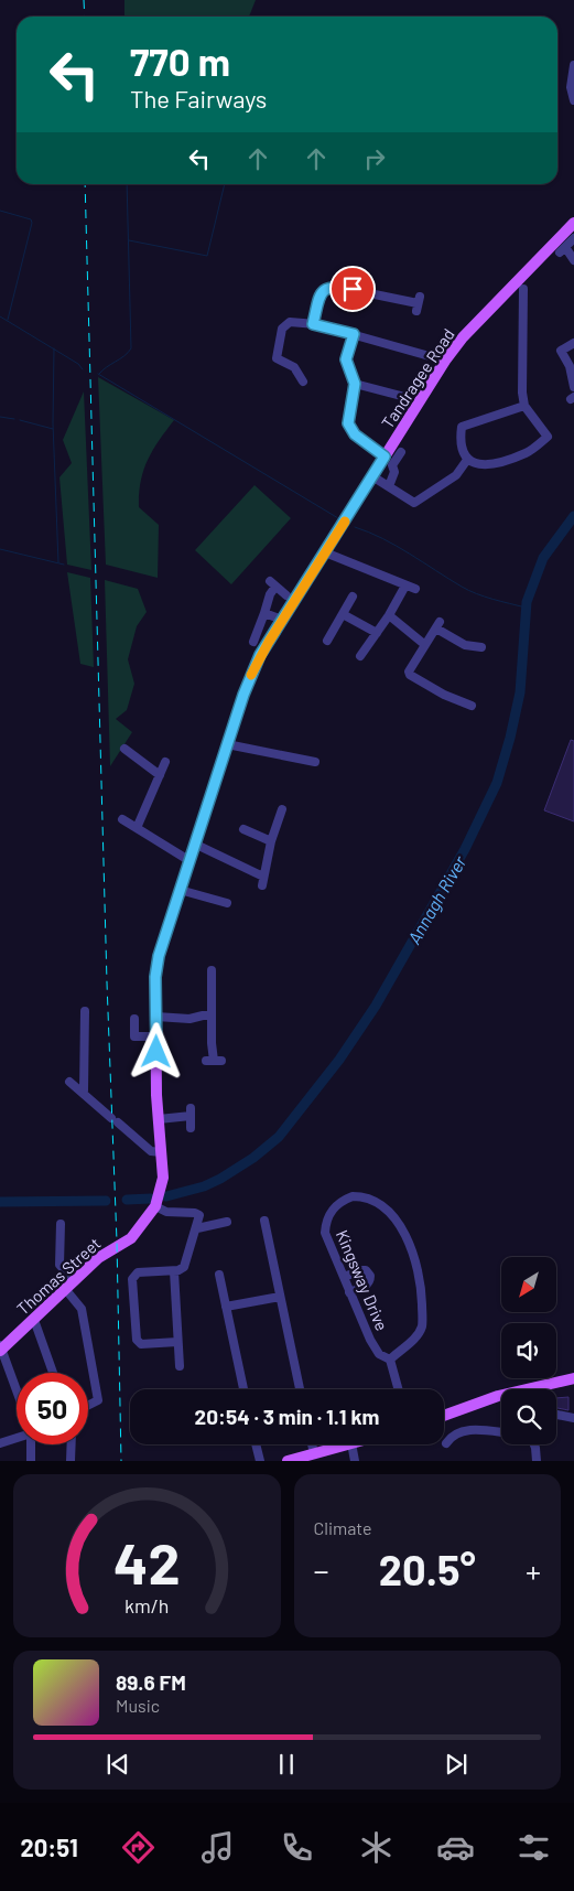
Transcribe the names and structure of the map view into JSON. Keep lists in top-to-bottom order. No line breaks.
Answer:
{"streets":{"main road":["Tandragee Road","Thomas Street"],"street":["Kingsway Drive"]},"crossings":[["Tandragee Road","Thomas Street"]],"water":["Annagh River"],"north":"bottom left","page":{"turn":["770 m","The Fairways"],"limit":"50","trip":"20:54 · 3 min · 1.1 km","tile":"Climate","heat":["−","20.5°","+"],"song":["89.6 FM","Music"],"tabs":"20:51","gauge":["42","km/h"]}}
